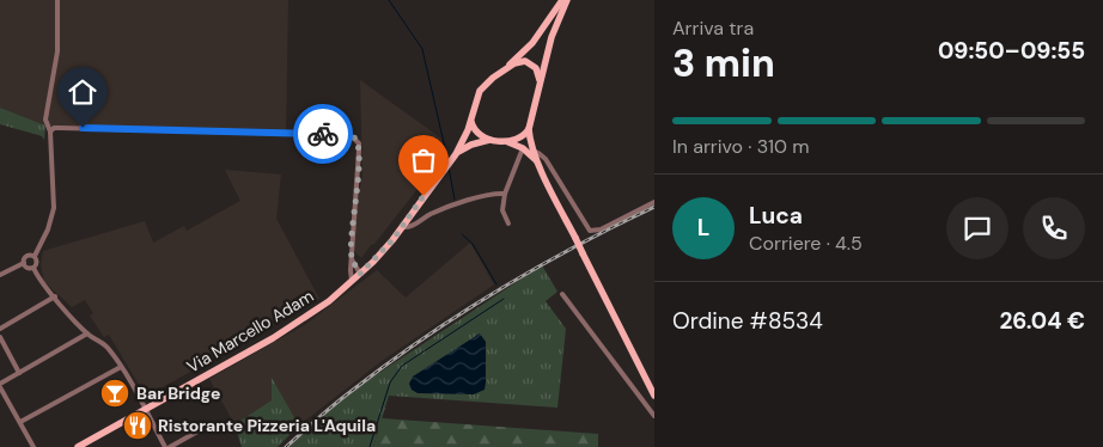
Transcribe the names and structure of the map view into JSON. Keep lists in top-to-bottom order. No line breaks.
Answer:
{"streets":{"main road":["Via Marcello Adam"]},"places":{"bar":["Bar Bridge"],"restaurant":["Ristorante Pizzeria L'Aquila"]},"page":{"heading":["3 min","Arriva tra","09:50–09:55"],"panel":["Luca","Corriere · 4.5","Ordine #8534","26.04 €"],"bar":"In arrivo · 310 m","round":"L"}}
